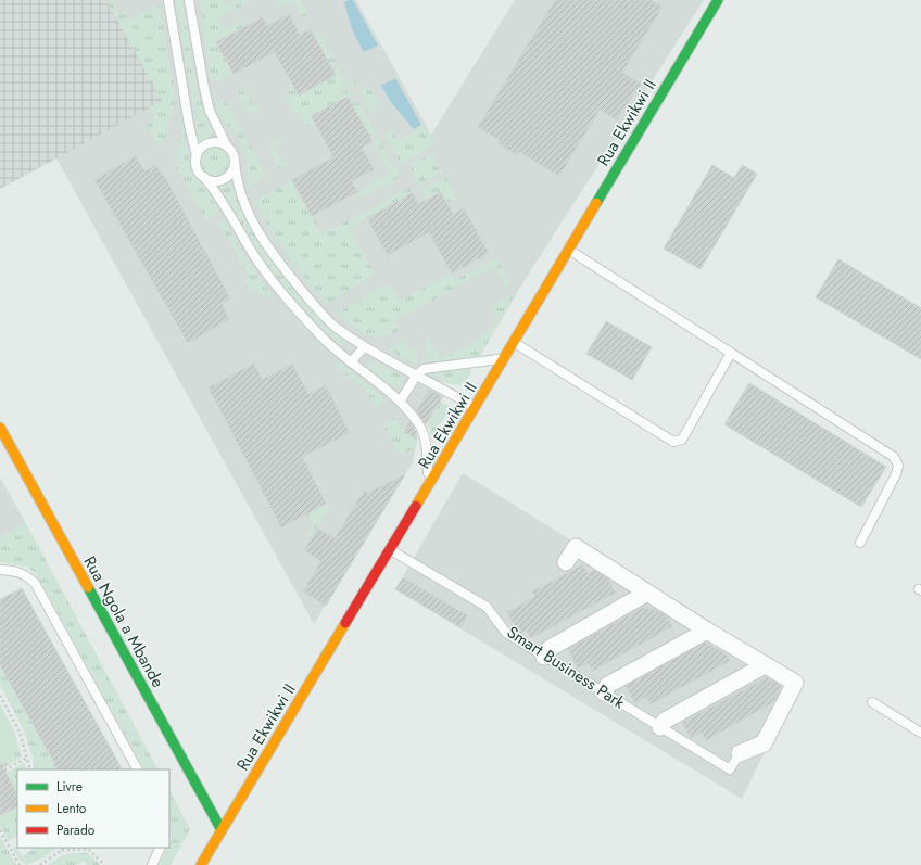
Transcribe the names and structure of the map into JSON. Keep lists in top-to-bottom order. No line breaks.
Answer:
{"streets":{"street":["Rua Ekwikwi II","Rua Ngola a Mbande"],"lane":["Smart Business Park"]},"crossings":[["Rua Ekwikwi II","Rua Ngola a Mbande"],["Rua Ekwikwi II","Smart Business Park"]],"legend":["Livre","Lento","Parado"]}
